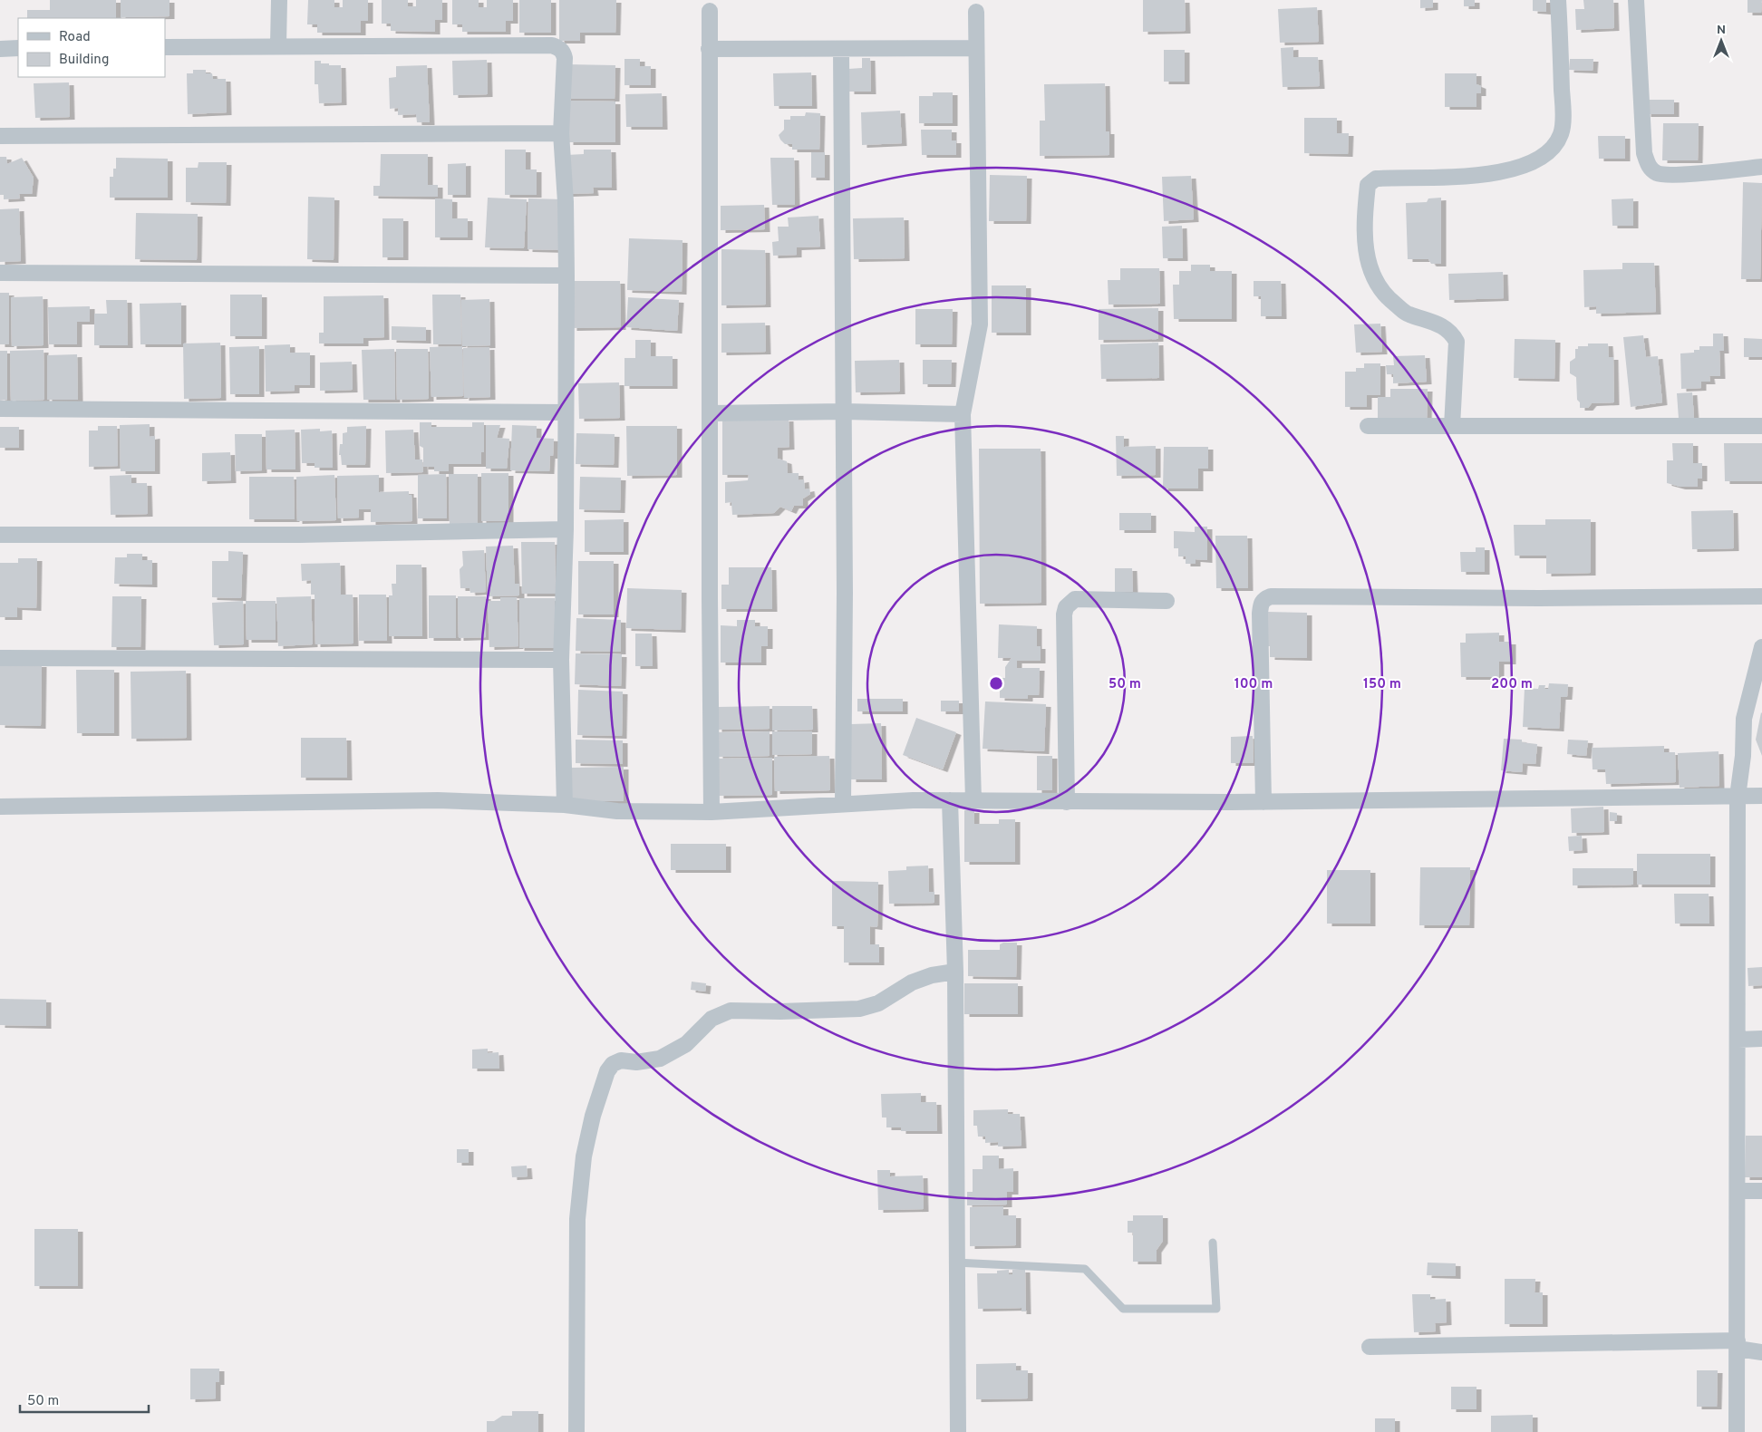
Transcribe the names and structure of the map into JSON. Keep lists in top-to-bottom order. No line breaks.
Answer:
{"legend":["Road","Building"],"scale_bar":"50 m","north":"top","rings":["50 m","100 m","150 m","200 m"]}
